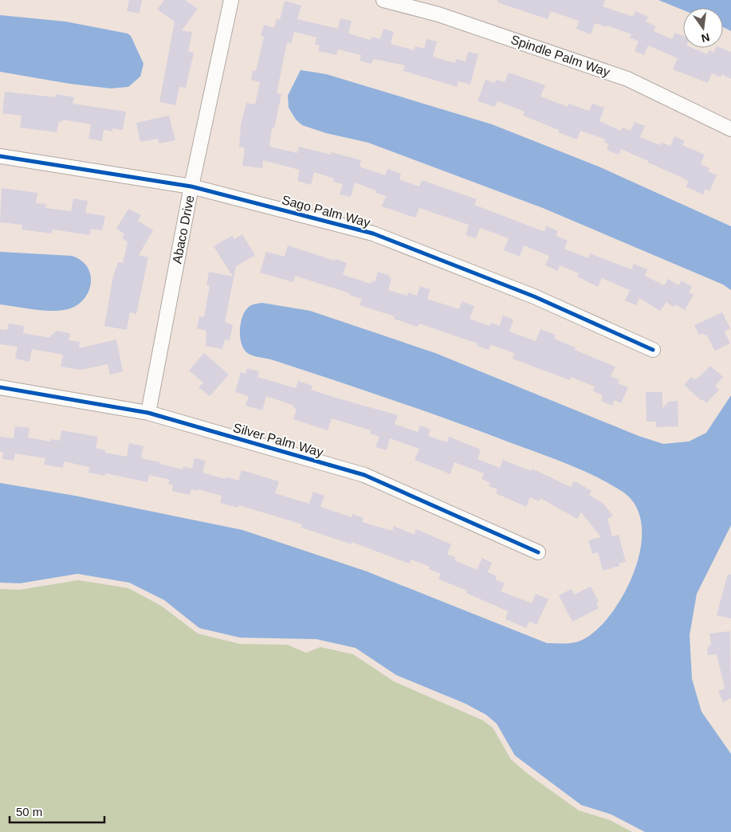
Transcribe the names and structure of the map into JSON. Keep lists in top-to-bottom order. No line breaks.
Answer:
{"streets":{"street":["Spindle Palm Way","Sago Palm Way","Abaco Drive","Silver Palm Way"]},"crossings":[["Sago Palm Way","Abaco Drive"],["Abaco Drive","Silver Palm Way"]],"scale_bar":"50 m","north":"bottom"}
